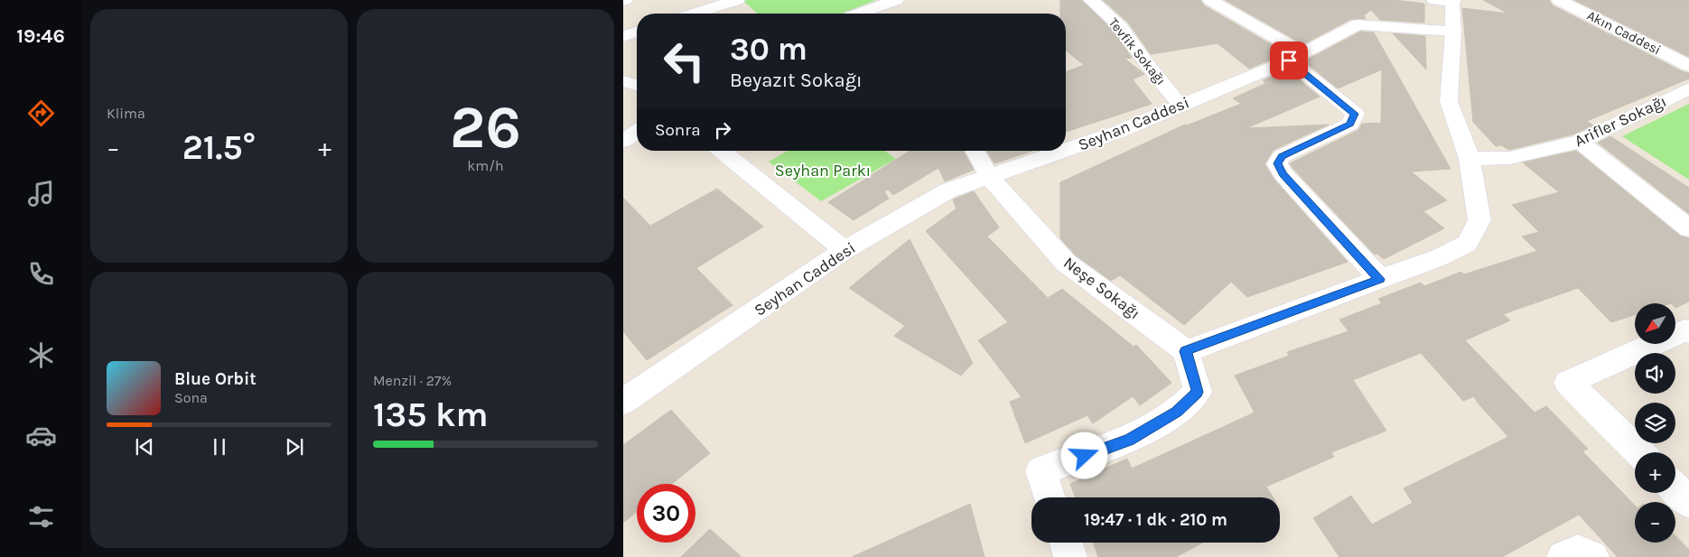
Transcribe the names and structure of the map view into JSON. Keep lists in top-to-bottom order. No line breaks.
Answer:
{"streets":{"street":["Akın Caddesi","Tevfik Sokağı","Arifler Sokağı","Seyhan Caddesi","Neşe Sokağı"]},"crossings":[["Tevfik Sokağı","Seyhan Caddesi"],["Seyhan Caddesi","Neşe Sokağı"]],"parks":["Seyhan Parkı"],"north":"bottom left","page":{"tabs":"19:46","tile":["Klima",["26","km/h"],["Menzil · 27%","135 km"]],"turn":["30 m","Beyazıt Sokağı"],"then":"Sonra","heat":["−","21.5°","+"],"map_buttons":["+","−"],"song":["Blue Orbit","Sona"],"limit":"30","trip":"19:47 · 1 dk · 210 m"}}
